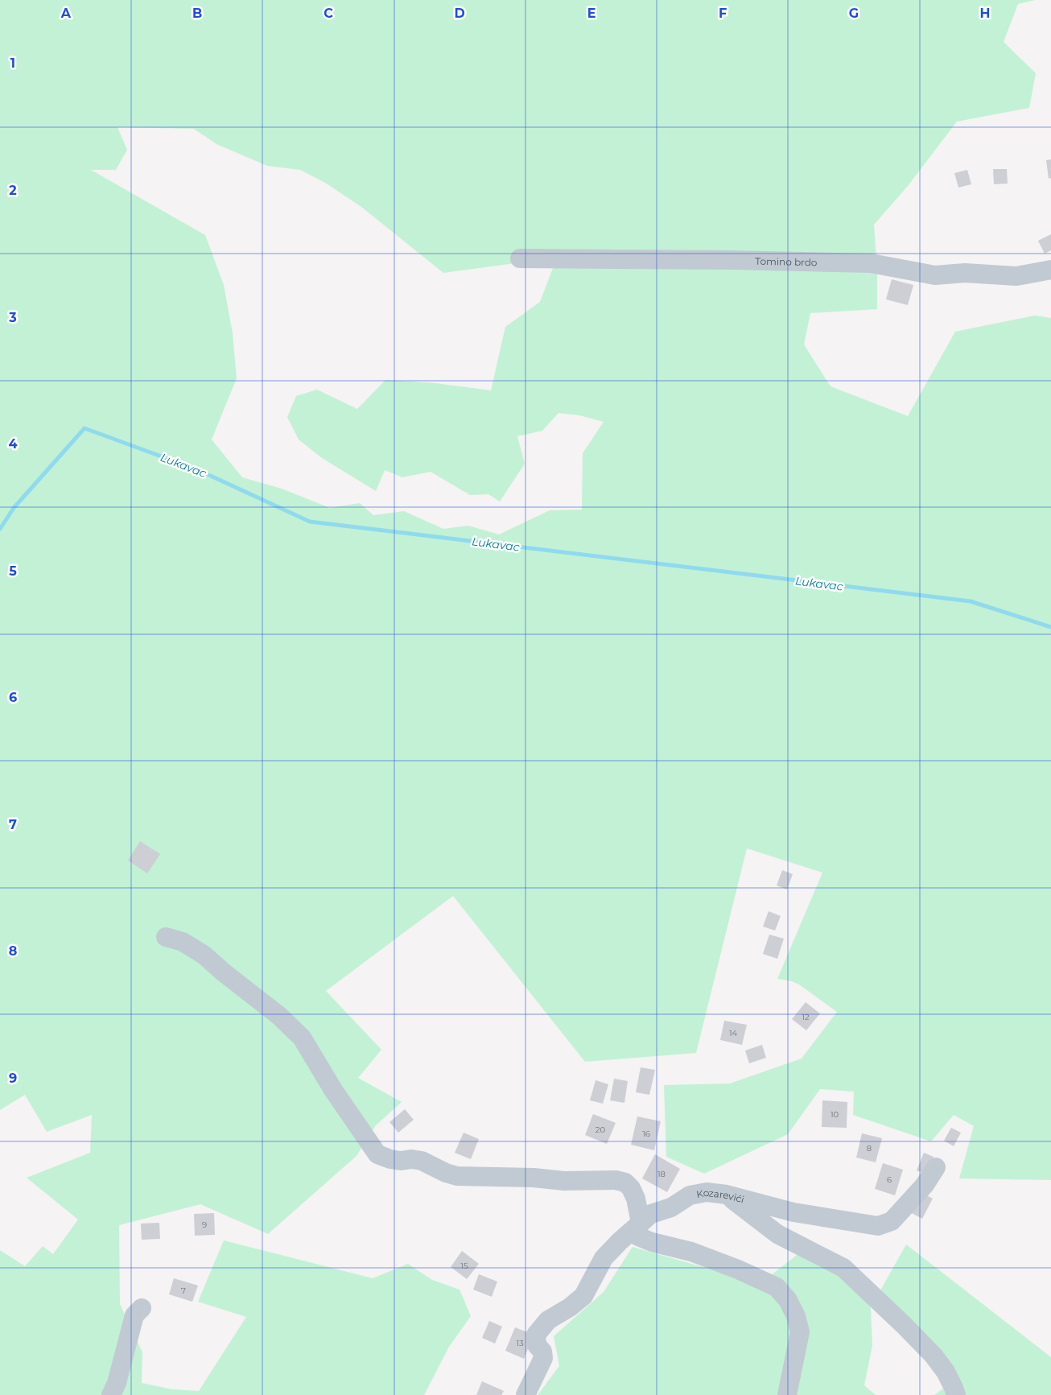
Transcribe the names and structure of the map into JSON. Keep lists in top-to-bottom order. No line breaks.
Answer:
{"streets":{"street":["Tomino brdo","Kozarevići"]},"water":["Lukavac"],"house_numbers":["12","14","10","20","16","8","18","6","9","15","7","13"],"grid":{"columns":["A","B","C","D","E","F","G","H"],"rows":["1","2","3","4","5","6","7","8","9"]}}
